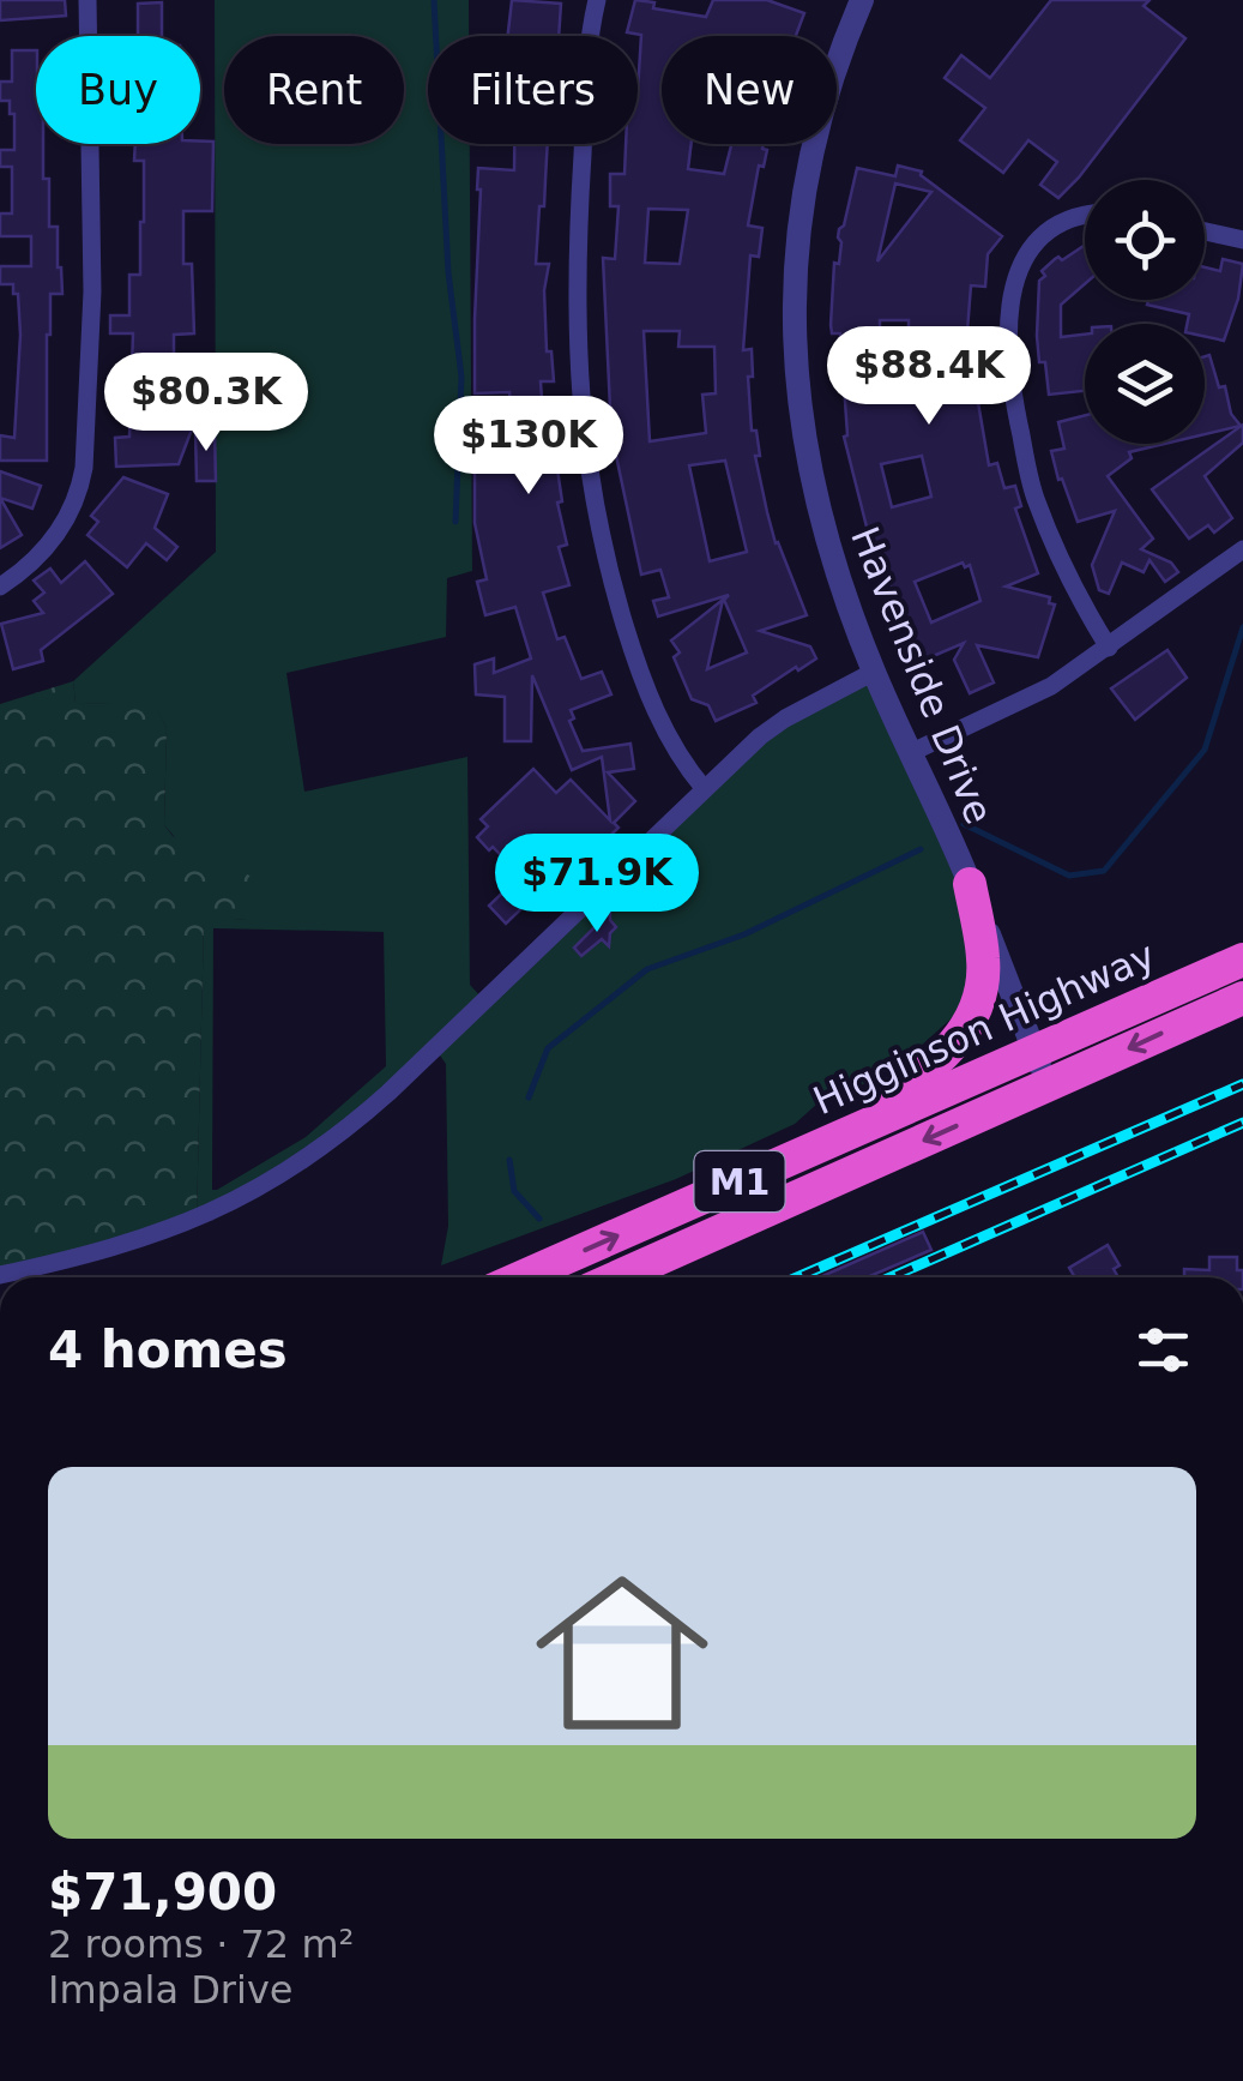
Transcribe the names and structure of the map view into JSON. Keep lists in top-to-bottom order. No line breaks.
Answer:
{"streets":{"highway":["Higginson Highway","M1"],"street":["Havenside Drive"]},"crossings":[["Havenside Drive","Higginson Highway"]],"page":{"chip":["Buy","Rent","Filters","New"],"price":["$88.4K","$80.3K","$130K","$71.9K"],"heading":"4 homes","list":[{"name":"$71,900","note":"2 rooms · 72 m² · Impala Drive"}]}}
